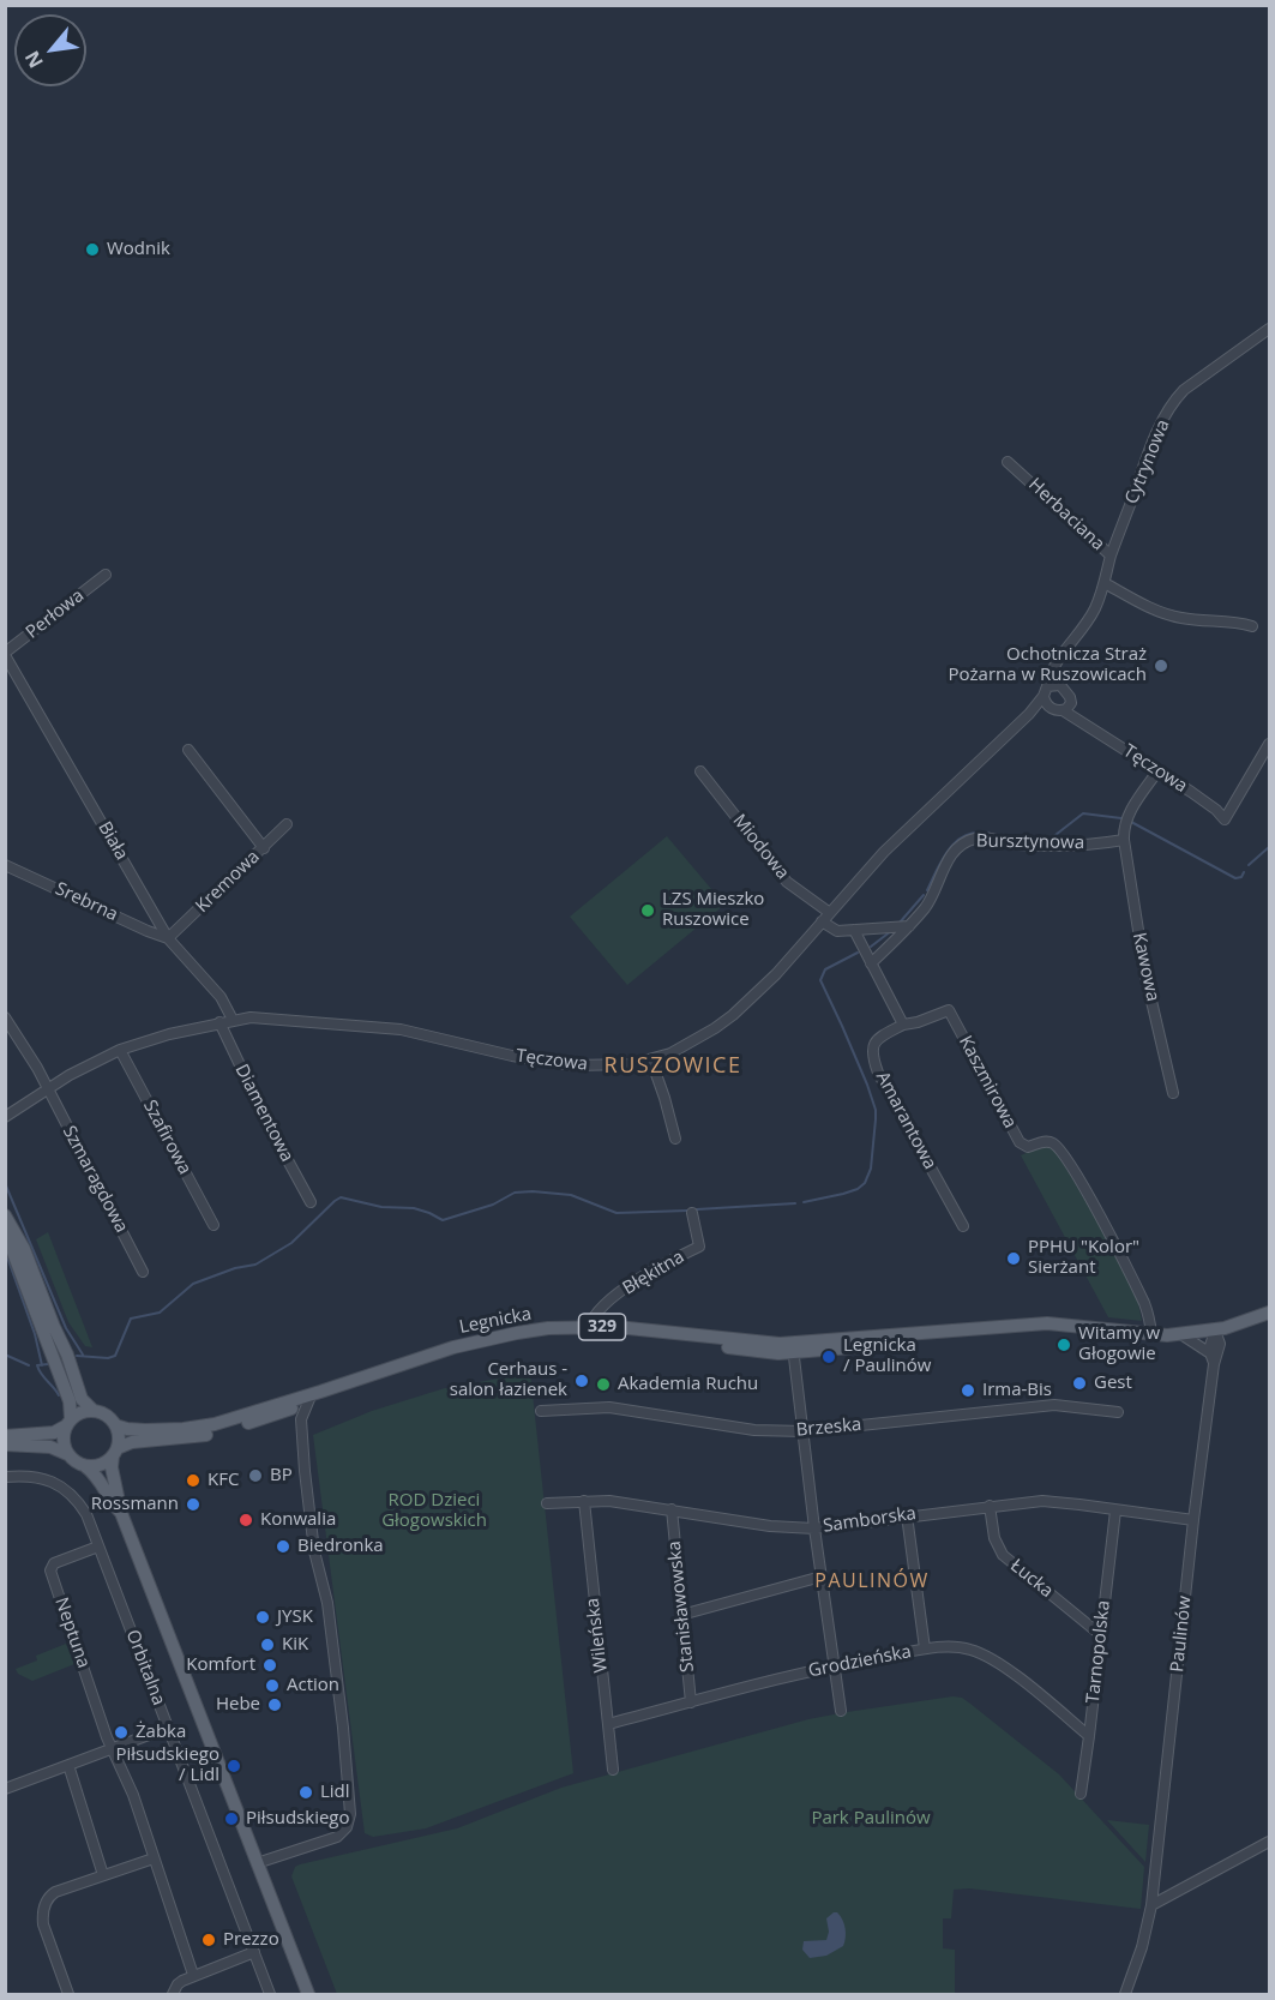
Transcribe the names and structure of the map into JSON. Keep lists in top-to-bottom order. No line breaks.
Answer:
{"streets":{"main road":["Legnicka","329"],"street":["Cytrynowa","Herbaciana","Perłowa","Tęczowa","Biała","Bursztynowa","Miodowa","Kremowa","Srebrna","Kawowa","Kaszmirowa","Diamentowa","Amarantowa","Szafirowa","Szmaragdowa","Błękitna","Brzeska","Samborska","Łucka","Stanisławowska","Neptuna","Paulinów","Wileńska","Tarnopolska","Grodzieńska","Orbitalna"]},"crossings":[["Cytrynowa","Herbaciana"],["Herbaciana","Tęczowa"],["Perłowa","Biała"],["Tęczowa","Biała"],["Tęczowa","Miodowa"],["Tęczowa","Diamentowa"],["Tęczowa","Szafirowa"],["Tęczowa","Szmaragdowa"],["Biała","Kremowa"],["Biała","Srebrna"],["Bursztynowa","Kawowa"],["Kremowa","Srebrna"],["Kaszmirowa","Amarantowa"],["Kaszmirowa","Legnicka"],["Błękitna","Legnicka"],["Legnicka","329"],["Legnicka","Paulinów"],["329","Paulinów"],["Samborska","Łucka"],["Samborska","Stanisławowska"],["Samborska","Paulinów"],["Samborska","Wileńska"],["Samborska","Tarnopolska"],["Łucka","Tarnopolska"],["Stanisławowska","Grodzieńska"],["Neptuna","Orbitalna"],["Wileńska","Grodzieńska"],["Tarnopolska","Grodzieńska"]],"districts":["RUSZOWICE","PAULINÓW"],"parks":["ROD Dzieci Głogowskich","Park Paulinów"],"places":["Wodnik","Ochotnicza Straż Pożarna w Ruszowicach","LZS Mieszko Ruszowice","PPHU \"Kolor\" Sierżant","Witamy w Głogowie","Legnicka / Paulinów","Cerhaus - salon łazienek","Gest","Akademia Ruchu","Irma-Bis","BP","KFC","Rossmann","Konwalia","Biedronka","JYSK","KiK","Komfort","Action","Hebe","Żabka","Piłsudskiego / Lidl","Lidl","Piłsudskiego","Prezzo"],"north":"bottom left"}
